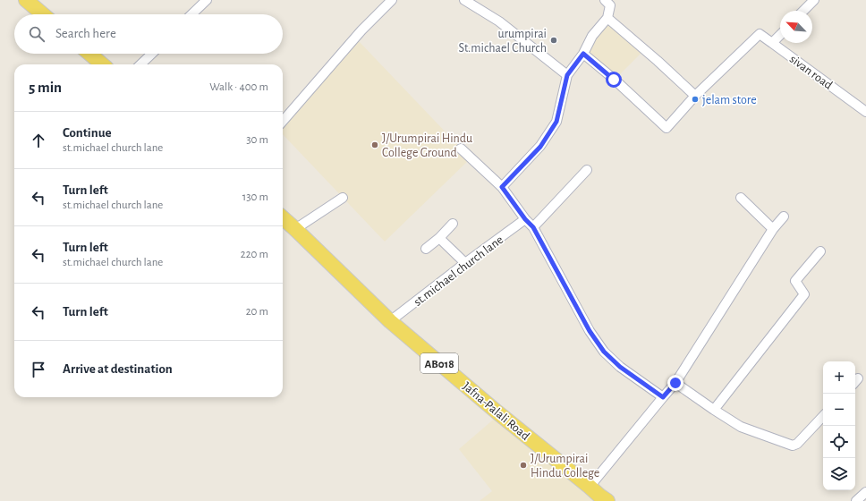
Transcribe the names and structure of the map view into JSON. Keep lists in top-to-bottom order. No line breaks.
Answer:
{"streets":{"main road":["AB018","Jafna-Palali Road"],"street":["sivan road","st.michael church lane"]},"crossings":[["st.michael church lane","Jafna-Palali Road"]],"places":["urumpirai St.michael Church","jelam store","J/Urumpirai Hindu College Ground","J/Urumpirai Hindu College"],"north":"top left","page":{"search":"Search here","heading":["5 min","Walk · 400 m"],"list":[["Continue","st.michael church lane","30 m"],["Turn left","st.michael church lane","130 m"],["Turn left","st.michael church lane","220 m"],["Turn left","20 m"],"Arrive at destination"],"map_buttons":["+","−"]}}
